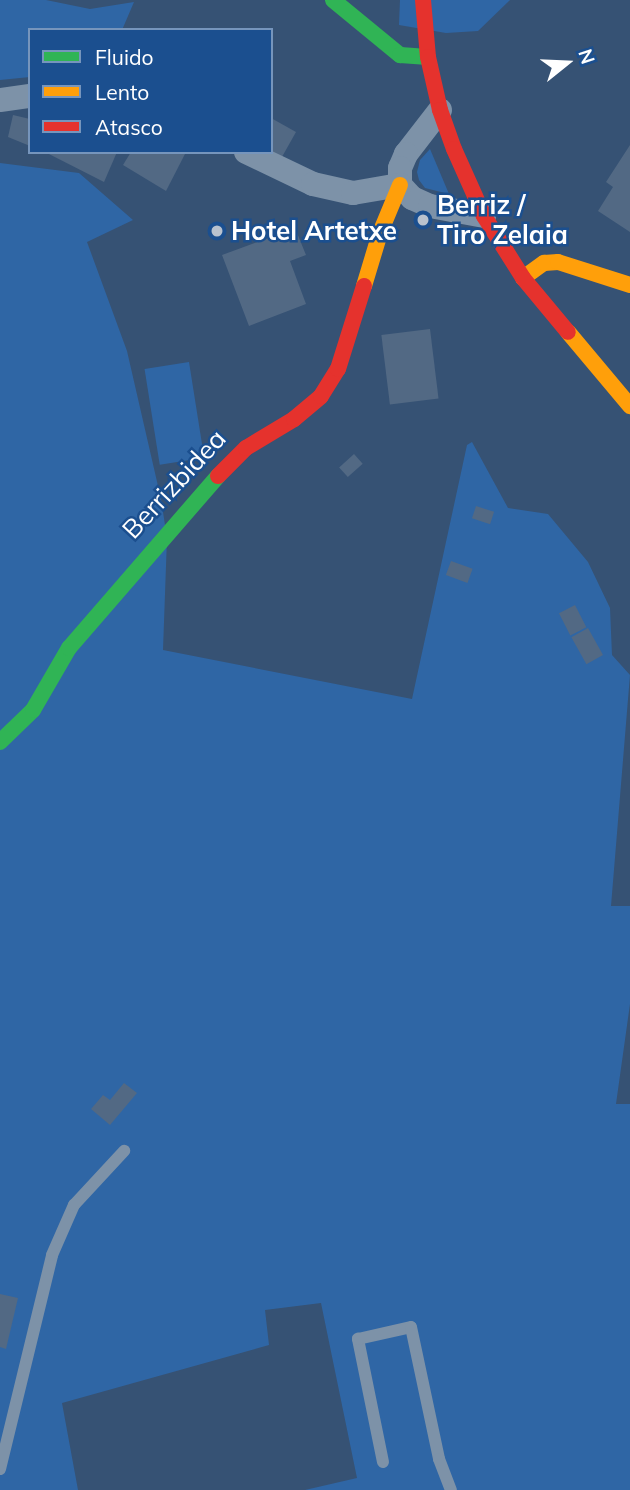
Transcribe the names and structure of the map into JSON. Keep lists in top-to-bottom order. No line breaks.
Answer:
{"streets":{"street":["Berrizbidea"]},"places":["Berriz / Tiro Zelaia","Hotel Artetxe"],"legend":["Fluido","Lento","Atasco"],"north":"right"}
